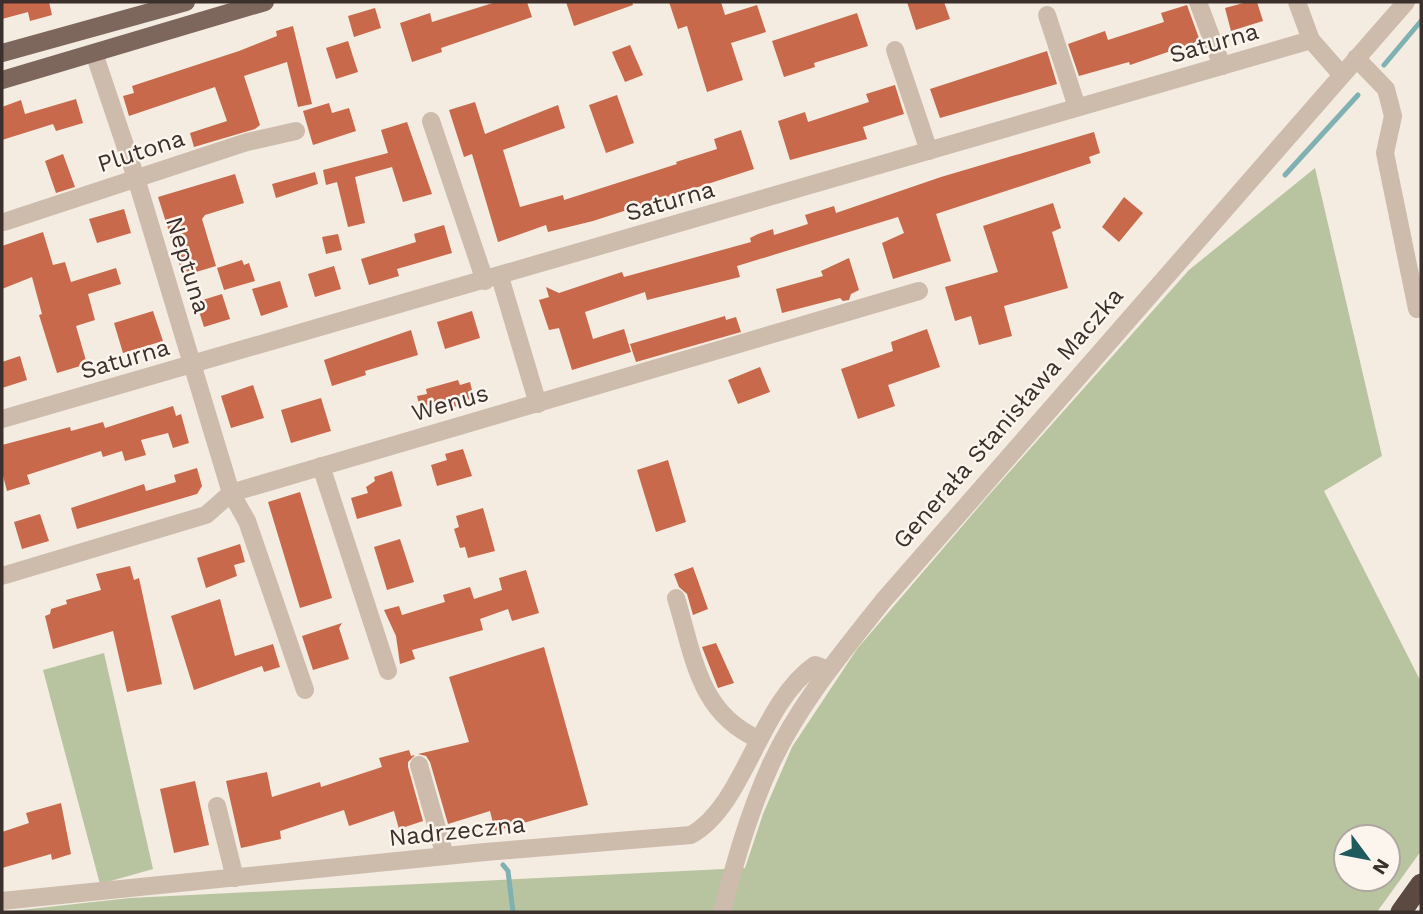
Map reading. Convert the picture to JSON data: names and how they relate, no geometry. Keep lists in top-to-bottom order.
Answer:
{
  "streets": {
    "street": [
      "Saturna",
      "Plutona",
      "Neptuna",
      "Wenus",
      "Generała Stanisława Maczka",
      "Nadrzeczna"
    ]
  },
  "crossings": [
    ["Saturna", "Neptuna"],
    ["Plutona", "Neptuna"],
    ["Neptuna", "Wenus"],
    ["Generała Stanisława Maczka", "Nadrzeczna"]
  ],
  "north": "bottom right"
}
